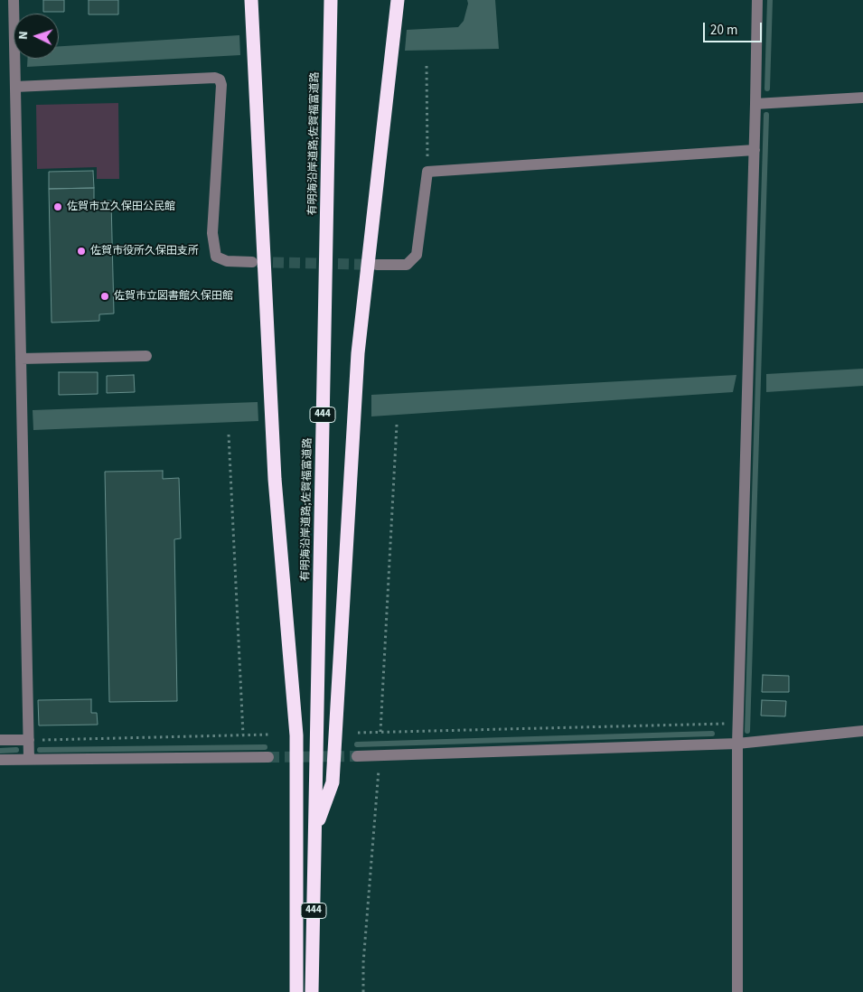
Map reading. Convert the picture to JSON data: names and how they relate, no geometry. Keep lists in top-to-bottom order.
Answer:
{
  "streets": {
    "highway": ["有明海沿岸道路;佐賀福富道路", "444"]
  },
  "places": ["佐賀市立久保田公民館", "佐賀市役所久保田支所", "佐賀市立図書館久保田館"],
  "scale_bar": "20 m",
  "north": "left"
}
